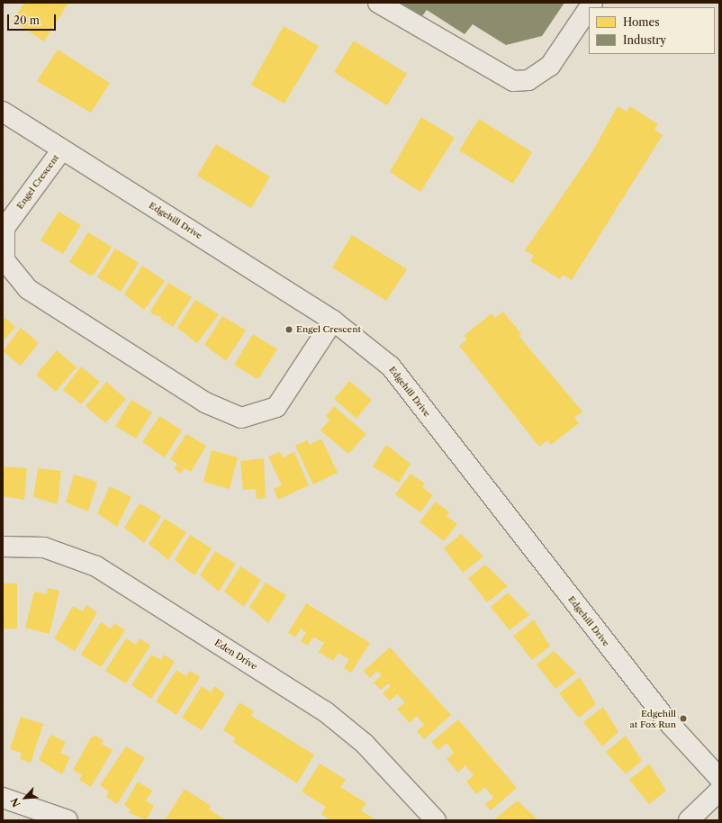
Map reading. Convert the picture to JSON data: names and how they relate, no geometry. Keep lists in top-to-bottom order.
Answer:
{
  "streets": {
    "street": ["Engel Crescent", "Edgehill Drive", "Eden Drive"]
  },
  "crossings": [
    ["Engel Crescent", "Edgehill Drive"]
  ],
  "places": ["Engel Crescent", "Edgehill at Fox Run"],
  "legend": ["Homes", "Industry"],
  "scale_bar": "20 m",
  "north": "bottom left"
}
